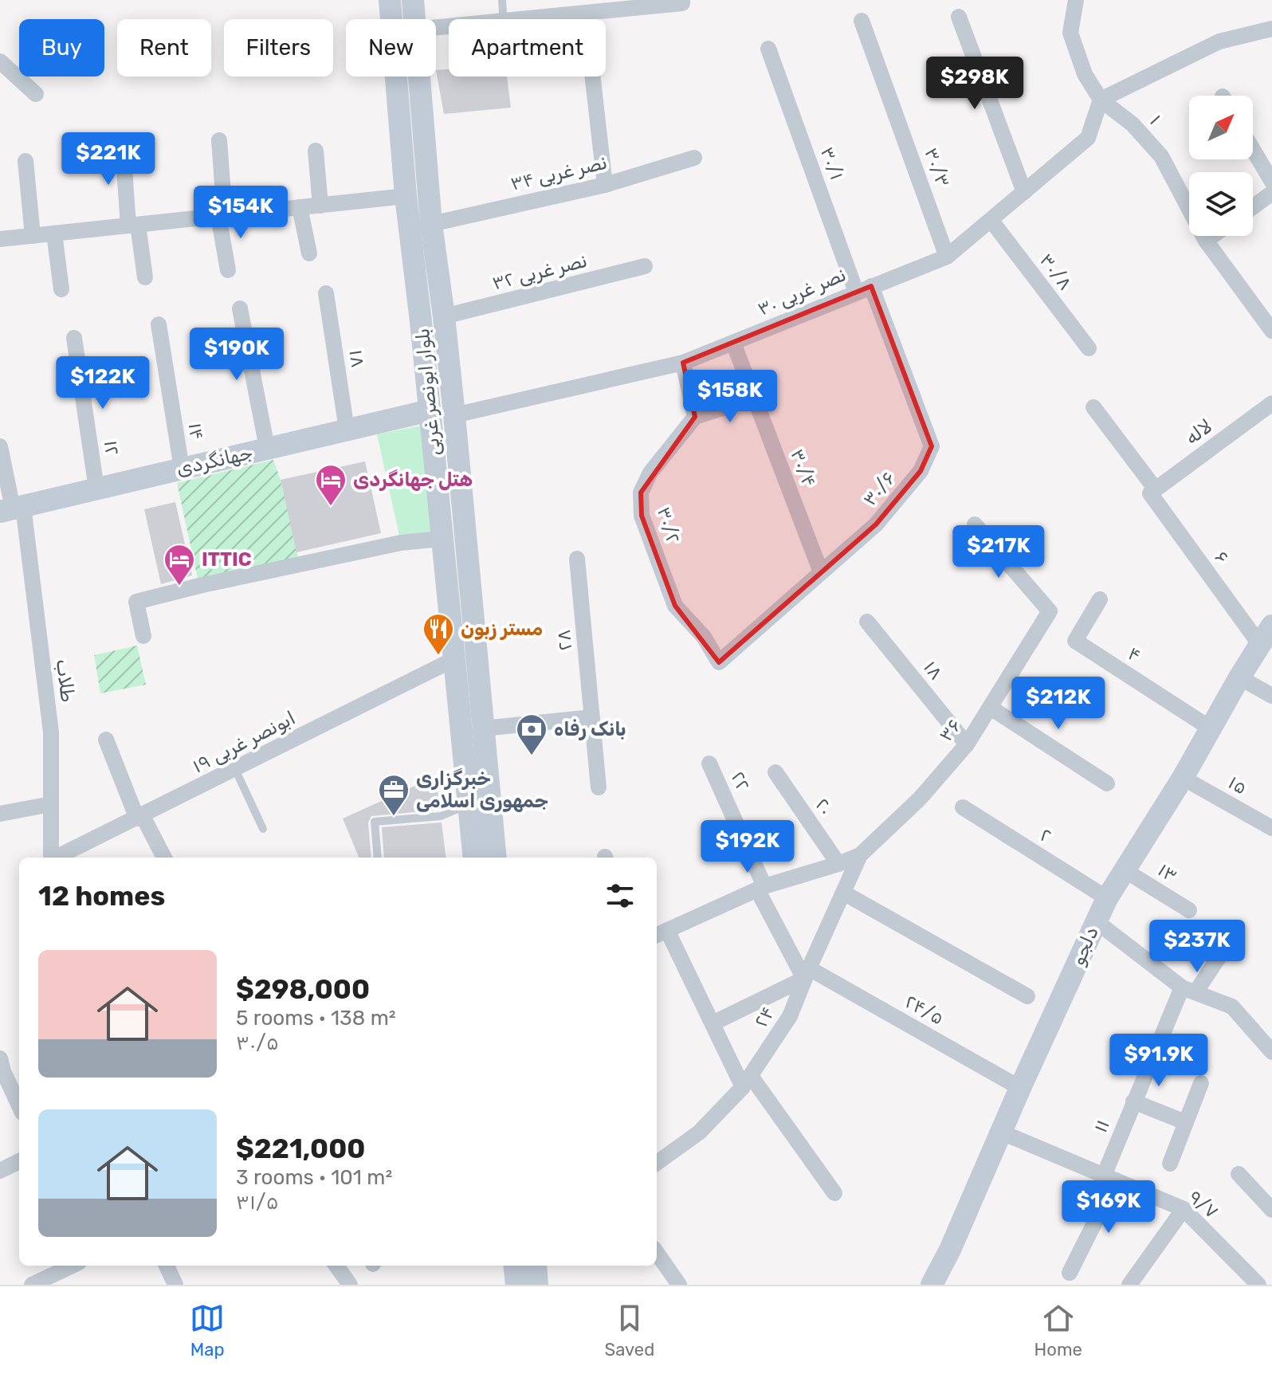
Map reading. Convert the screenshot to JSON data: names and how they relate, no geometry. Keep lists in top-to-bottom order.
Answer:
{
  "streets": {
    "main road": ["بلوار ابونصر غربی", "جهانگردی", "دلجو"],
    "street": [
      "۱",
      "۳۰/۱",
      "۳۰/۳",
      "نصر غربی ۳۴",
      "نصر غربی ۳۲",
      "۳۰/۸",
      "نصر غربی ۳۰",
      "۱۸",
      "۱۴",
      "لاله",
      "۱۲",
      "۳۰/۴",
      "۳۰/۶",
      "۳۰/۲",
      "۶",
      "۲۸",
      "۴",
      "طلاب",
      "۳۶",
      "ابونصر غربی ۱۹",
      "۲۲",
      "۱۵",
      "۲۰",
      "۲",
      "۱۳",
      "۲۴/۵",
      "۲۴",
      "۱۱",
      "۹/۷"
    ]
  },
  "crossings": [
    ["۱", "نصر غربی ۳۰"],
    ["۳۰/۱", "نصر غربی ۳۰"],
    ["۳۰/۱", "۳۰/۶"],
    ["۳۰/۳", "نصر غربی ۳۰"],
    ["نصر غربی ۳۴", "بلوار ابونصر غربی"],
    ["نصر غربی ۳۲", "بلوار ابونصر غربی"],
    ["۳۰/۸", "نصر غربی ۳۰"],
    ["نصر غربی ۳۰", "بلوار ابونصر غربی"],
    ["نصر غربی ۳۰", "۳۰/۴"],
    ["نصر غربی ۳۰", "۳۰/۶"],
    ["۱۸", "جهانگردی"],
    ["۱۸", "۳۶"],
    ["بلوار ابونصر غربی", "جهانگردی"],
    ["بلوار ابونصر غربی", "ابونصر غربی ۱۹"],
    ["۱۴", "جهانگردی"],
    ["لاله", "۶"],
    ["۱۲", "جهانگردی"],
    ["جهانگردی", "طلاب"],
    ["۳۰/۴", "۳۰/۶"],
    ["۳۰/۶", "۳۰/۲"],
    ["۶", "دلجو"],
    ["۴", "دلجو"],
    ["۳۶", "۲۴"],
    ["۲۲", "۲۴/۵"],
    ["۲۲", "۲۴"],
    ["۱۵", "دلجو"],
    ["۲", "دلجو"],
    ["۱۳", "دلجو"],
    ["دلجو", "۲۴/۵"],
    ["دلجو", "۹/۷"],
    ["۲۴/۵", "۲۴"],
    ["۱۱", "۹/۷"]
  ],
  "places": {
    "hotel": ["هتل جهانگردی", "ITTIC"],
    "restaurant": ["مستر زبون"],
    "bank": ["بانک رفاه"],
    "office": ["خبرگزاری جمهوری اسلامی"]
  },
  "north": "top right",
  "page": {
    "chip": [
      "Buy",
      "Rent",
      "Filters",
      "New",
      "Apartment"
    ],
    "price": [
      "$298K",
      "$221K",
      "$154K",
      "$190K",
      "$122K",
      "$158K",
      "$217K",
      "$212K",
      "$192K",
      "$237K",
      "$91.9K",
      "$169K"
    ],
    "heading": "12 homes",
    "list": [
      {
        "name": "$298,000",
        "note": "5 rooms · 138 m² · ۳۰/۵"
      },
      {
        "name": "$221,000",
        "note": "3 rooms · 101 m² · ۳۱/۵"
      }
    ],
    "tabs": ["Map", "Saved", "Home"]
  }
}
